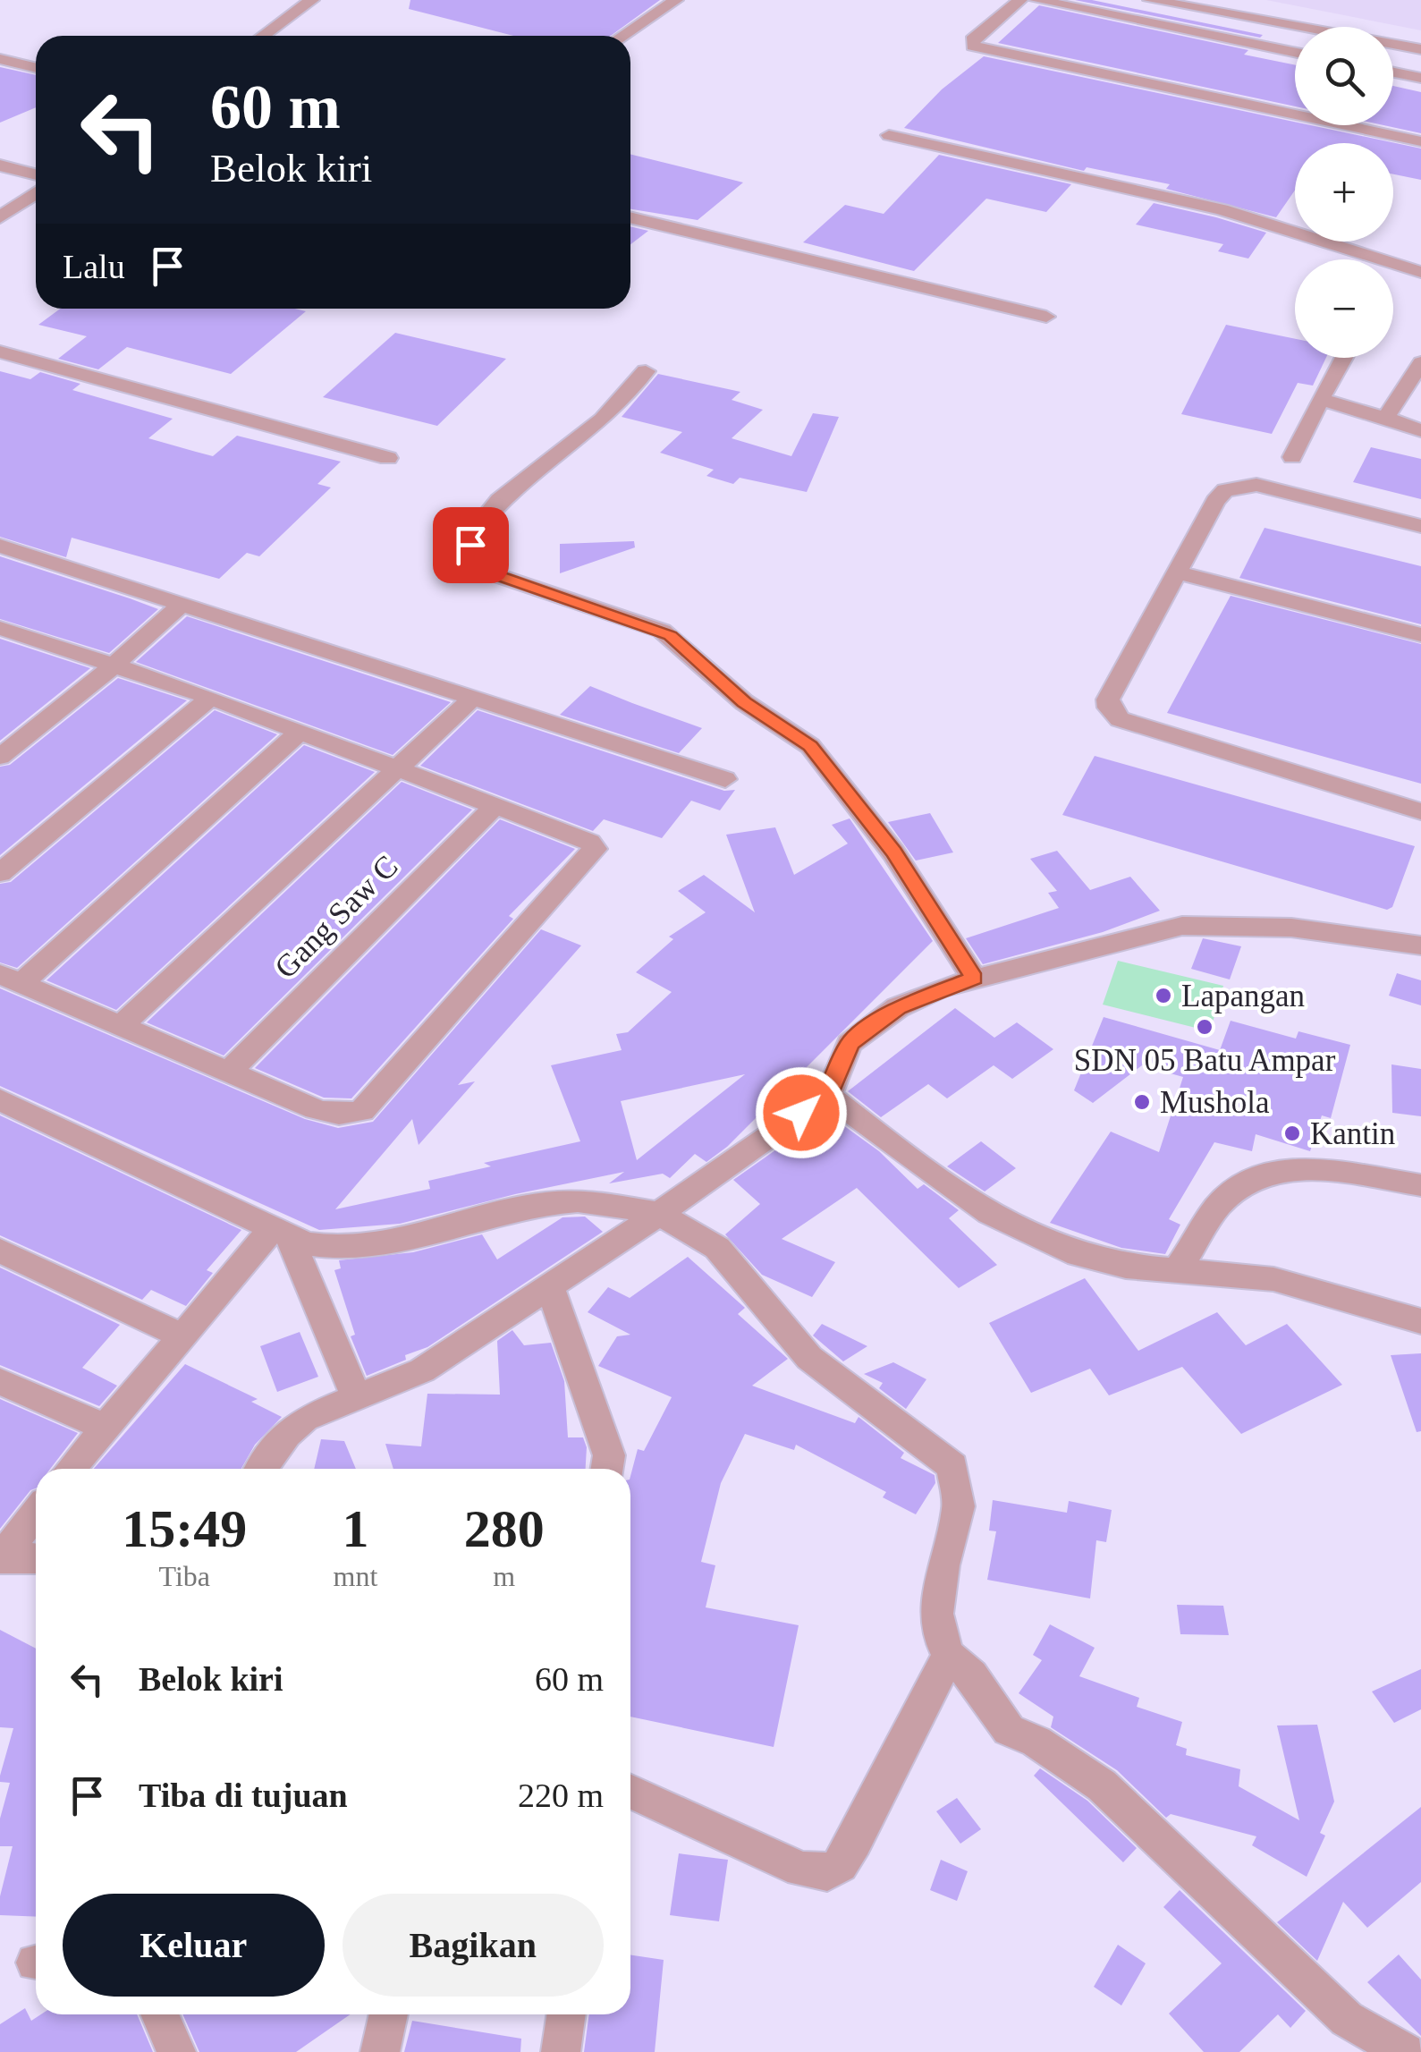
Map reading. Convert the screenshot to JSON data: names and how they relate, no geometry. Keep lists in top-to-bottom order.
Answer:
{
  "streets": {
    "street": ["Gang Saw C"]
  },
  "places": [
    "Lapangan",
    "SDN 05 Batu Ampar",
    "Mushola",
    "Kantin"
  ],
  "page": {
    "map_buttons": ["+", "−"],
    "turn": ["60 m", "Belok kiri"],
    "then": "Lalu",
    "eta": [
      "15:49",
      "Tiba",
      "1",
      "mnt",
      "280",
      "m"
    ],
    "list": [
      {
        "name": "Belok kiri",
        "value": "60 m"
      },
      {
        "name": "Tiba di tujuan",
        "value": "220 m"
      }
    ],
    "buttons": ["Keluar", "Bagikan"]
  }
}
